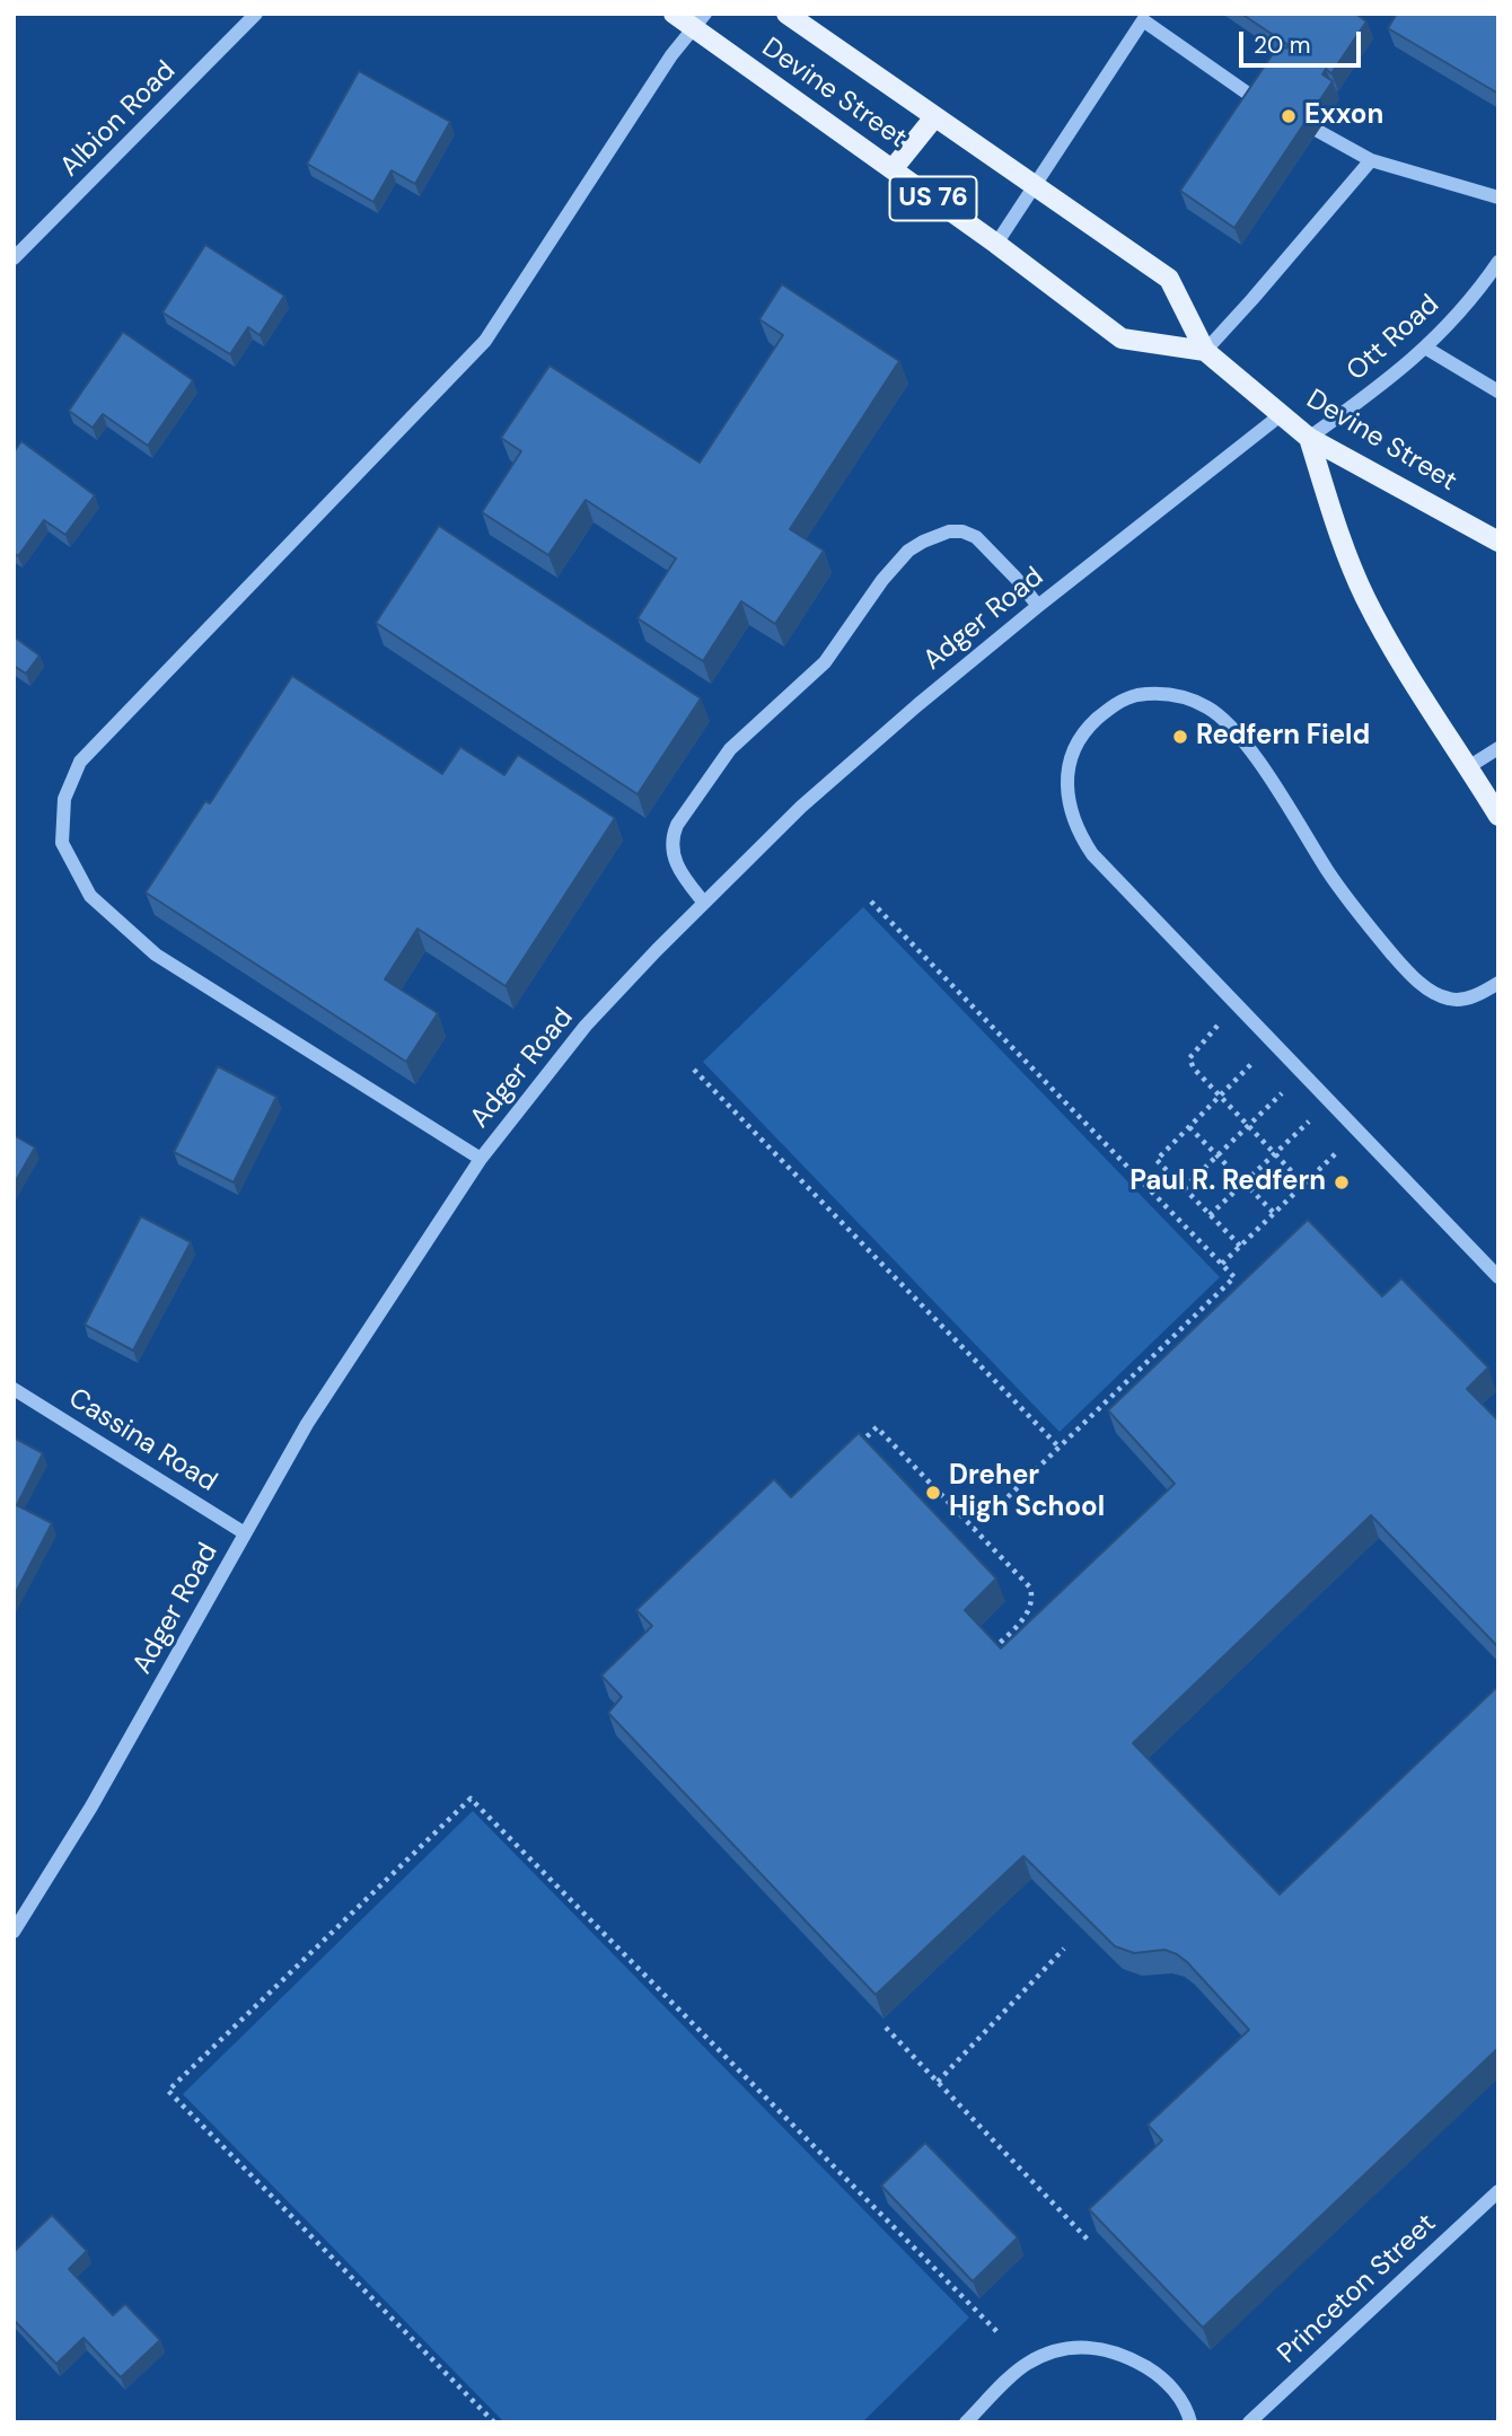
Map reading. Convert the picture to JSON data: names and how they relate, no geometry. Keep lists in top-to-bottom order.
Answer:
{
  "streets": {
    "main road": ["Devine Street", "US 76"],
    "street": [
      "Albion Road",
      "Ott Road",
      "Adger Road",
      "Cassina Road",
      "Princeton Street"
    ]
  },
  "crossings": [
    ["Devine Street", "Ott Road"],
    ["Devine Street", "Adger Road"],
    ["Adger Road", "Cassina Road"]
  ],
  "places": [
    "Exxon",
    "Redfern Field",
    "Paul R. Redfern",
    "Dreher High School"
  ],
  "scale_bar": "20 m"
}
